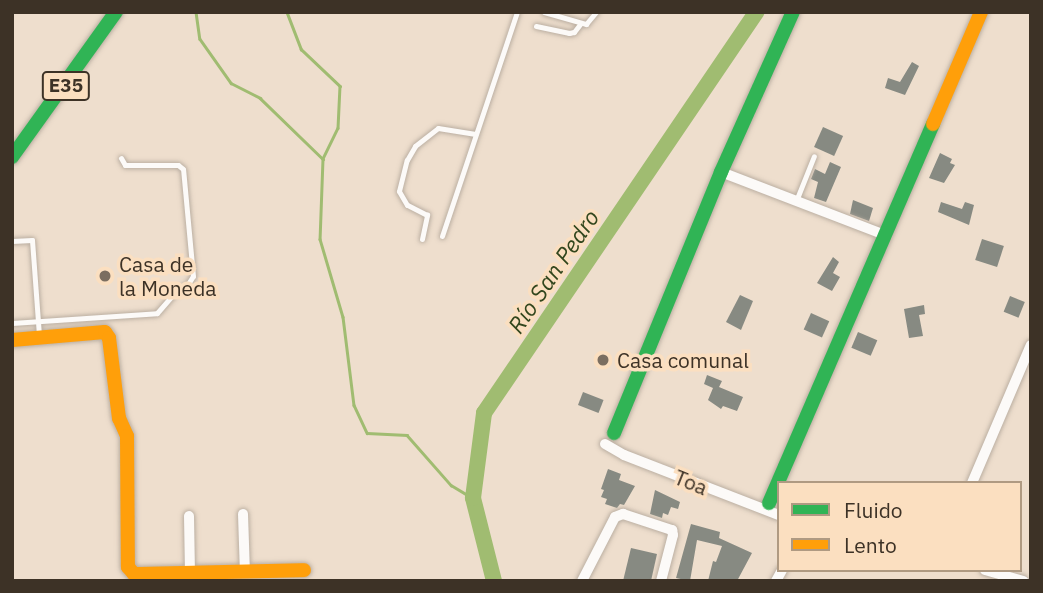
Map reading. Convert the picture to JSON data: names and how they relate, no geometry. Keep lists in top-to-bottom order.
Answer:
{
  "streets": {
    "main road": ["E35"],
    "street": ["Toa"]
  },
  "water": ["Río San Pedro"],
  "places": ["Casa de la Moneda", "Casa comunal"],
  "legend": ["Fluido", "Lento"]
}
